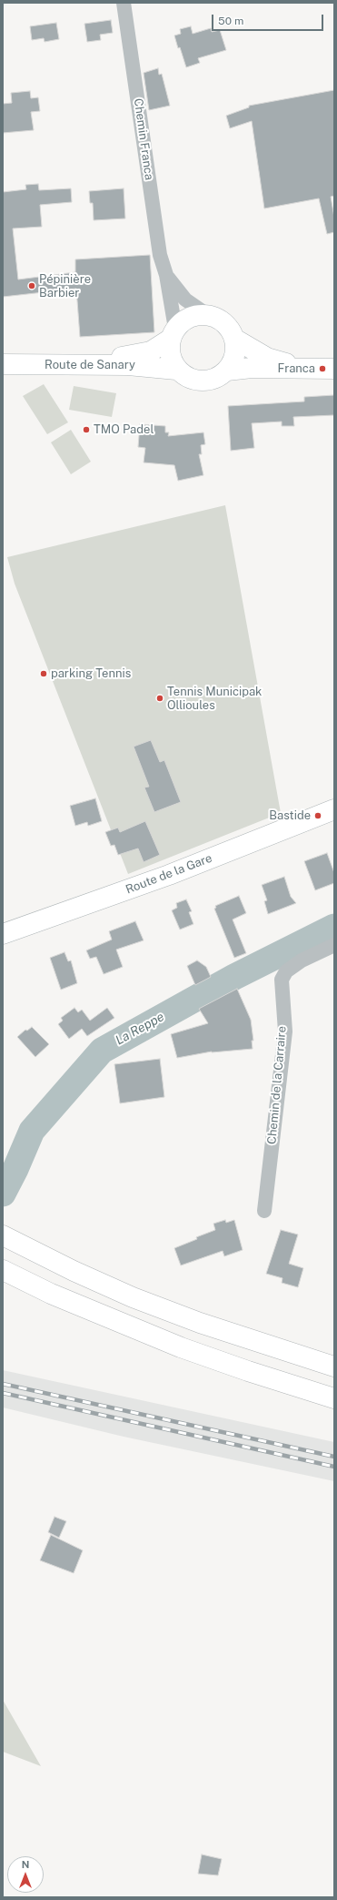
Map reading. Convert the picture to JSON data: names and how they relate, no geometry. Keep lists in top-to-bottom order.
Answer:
{
  "streets": {
    "main road": ["Route de Sanary", "Route de la Gare"],
    "street": ["Chemin Franca", "Chemin de la Carraire"]
  },
  "crossings": [
    ["Chemin Franca", "Route de Sanary"]
  ],
  "water": ["La Reppe"],
  "places": [
    "Pépinière Barbier",
    "Franca",
    "TMO Padel",
    "parking Tennis",
    "Tennis Municipak Ollioules",
    "Bastide"
  ],
  "scale_bar": "50 m",
  "north": "top"
}
